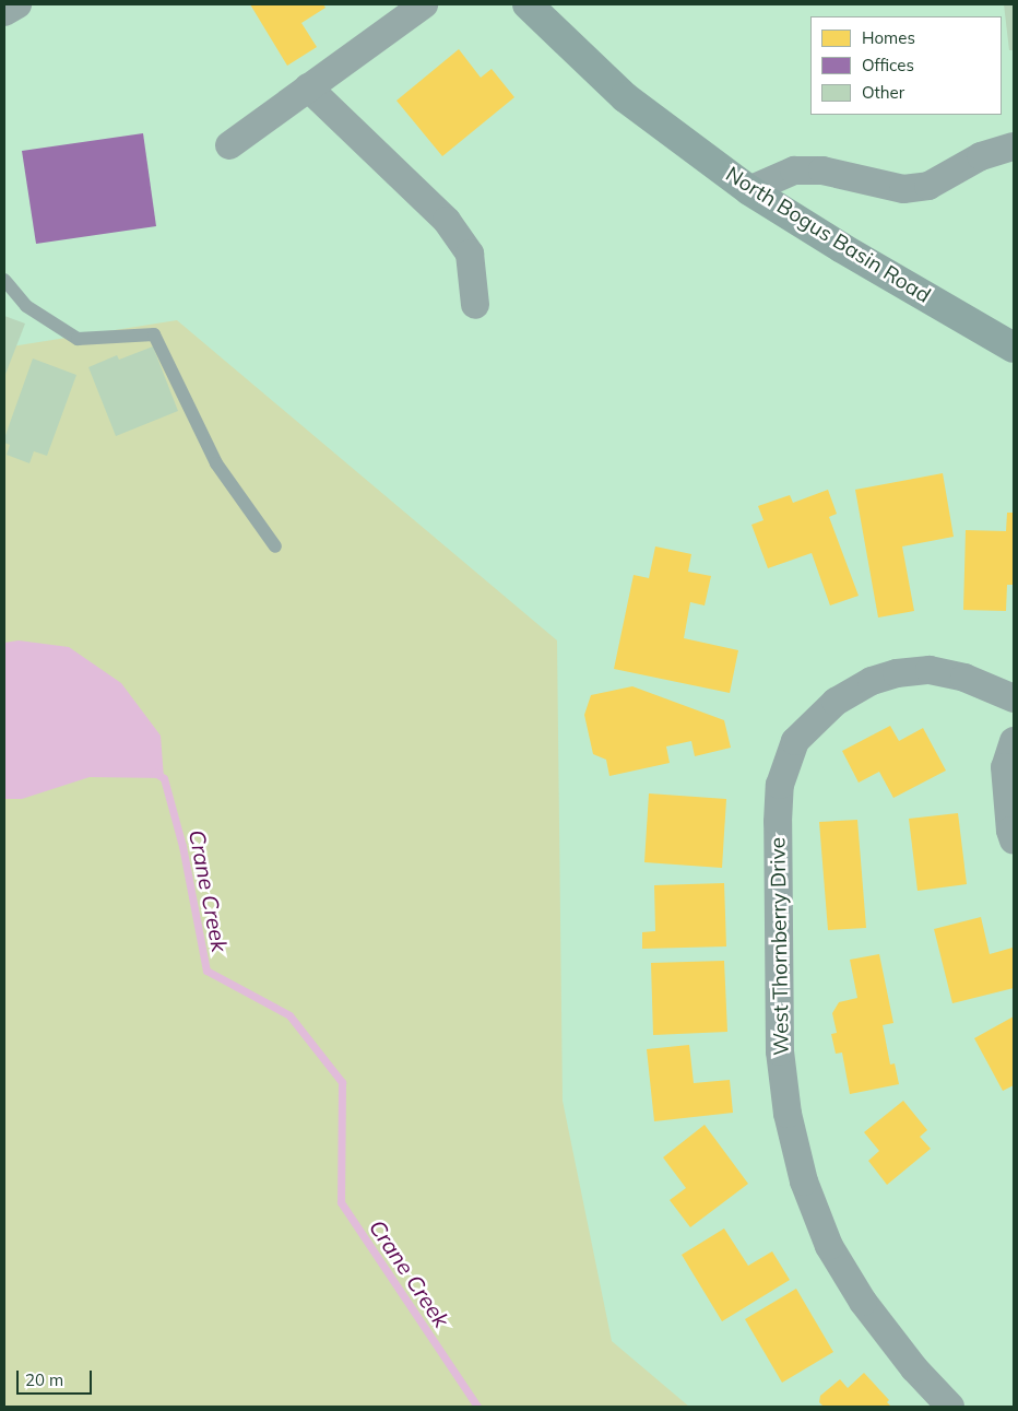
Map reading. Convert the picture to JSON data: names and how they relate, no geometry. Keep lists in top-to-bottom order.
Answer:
{
  "streets": {
    "street": ["North Bogus Basin Road", "West Thornberry Drive"]
  },
  "water": ["Crane Creek"],
  "legend": ["Homes", "Offices", "Other"],
  "scale_bar": "20 m"
}
